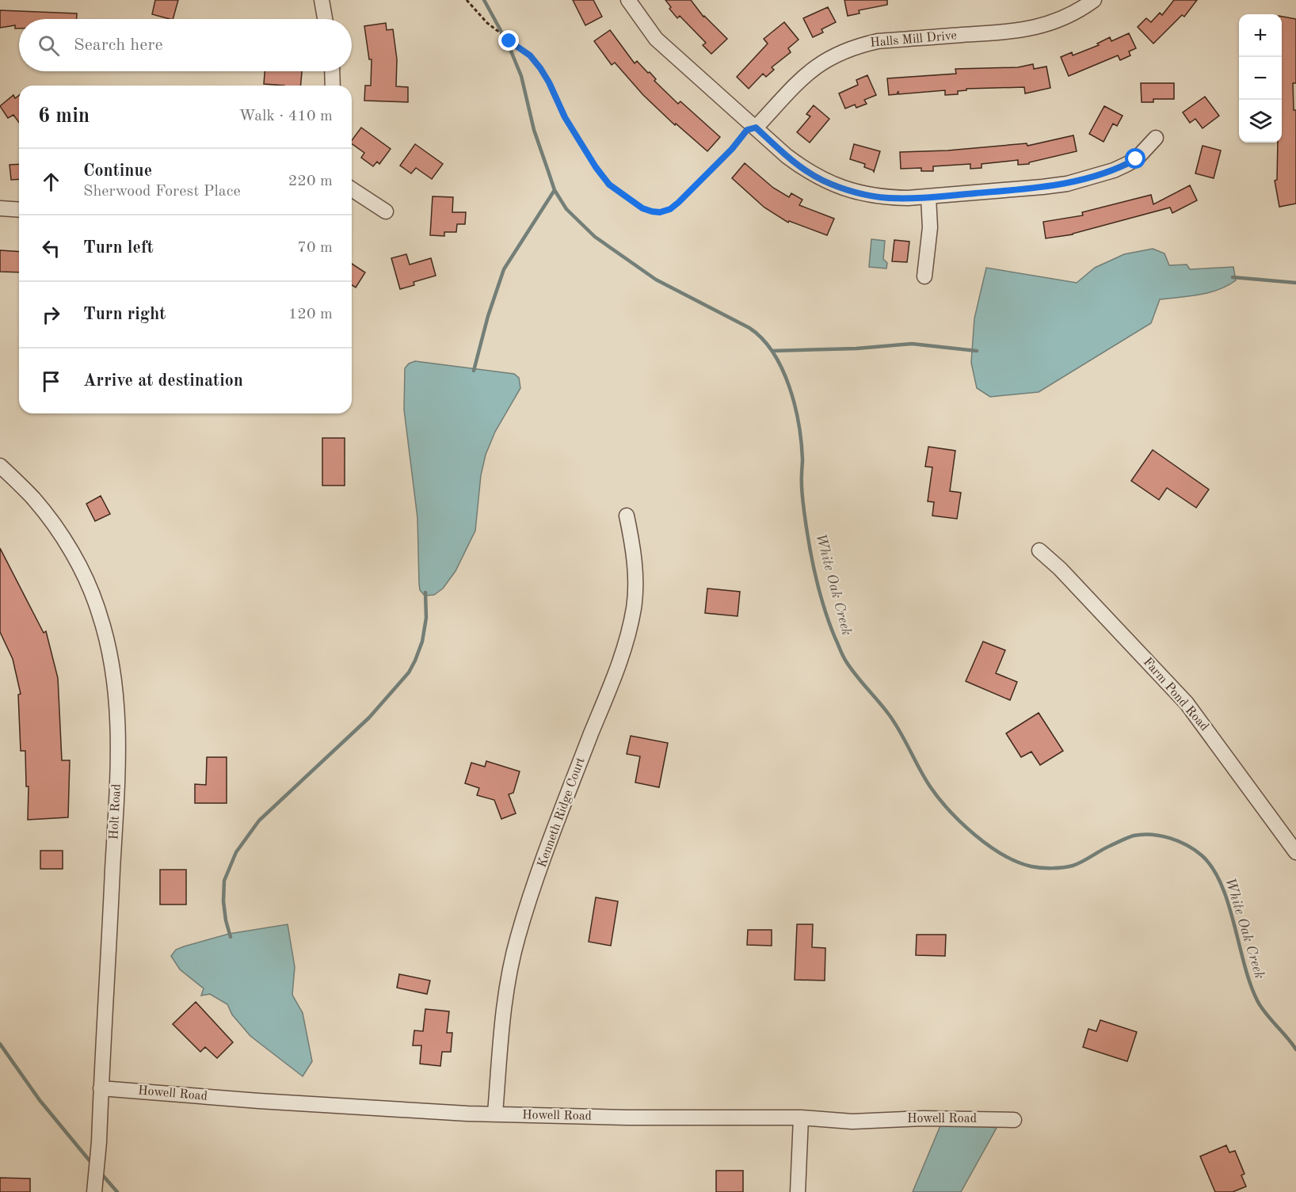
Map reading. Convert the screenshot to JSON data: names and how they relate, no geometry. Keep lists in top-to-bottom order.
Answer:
{
  "streets": {
    "street": [
      "Halls Mill Drive",
      "Farm Pond Road",
      "Holt Road",
      "Kenneth Ridge Court",
      "Howell Road"
    ]
  },
  "crossings": [
    ["Holt Road", "Howell Road"],
    ["Kenneth Ridge Court", "Howell Road"]
  ],
  "water": ["White Oak Creek"],
  "page": {
    "map_buttons": ["+", "−"],
    "search": "Search here",
    "heading": ["6 min", "Walk · 410 m"],
    "list": [
      ["Continue", "Sherwood Forest Place", "220 m"],
      ["Turn left", "70 m"],
      ["Turn right", "120 m"],
      "Arrive at destination"
    ]
  }
}
